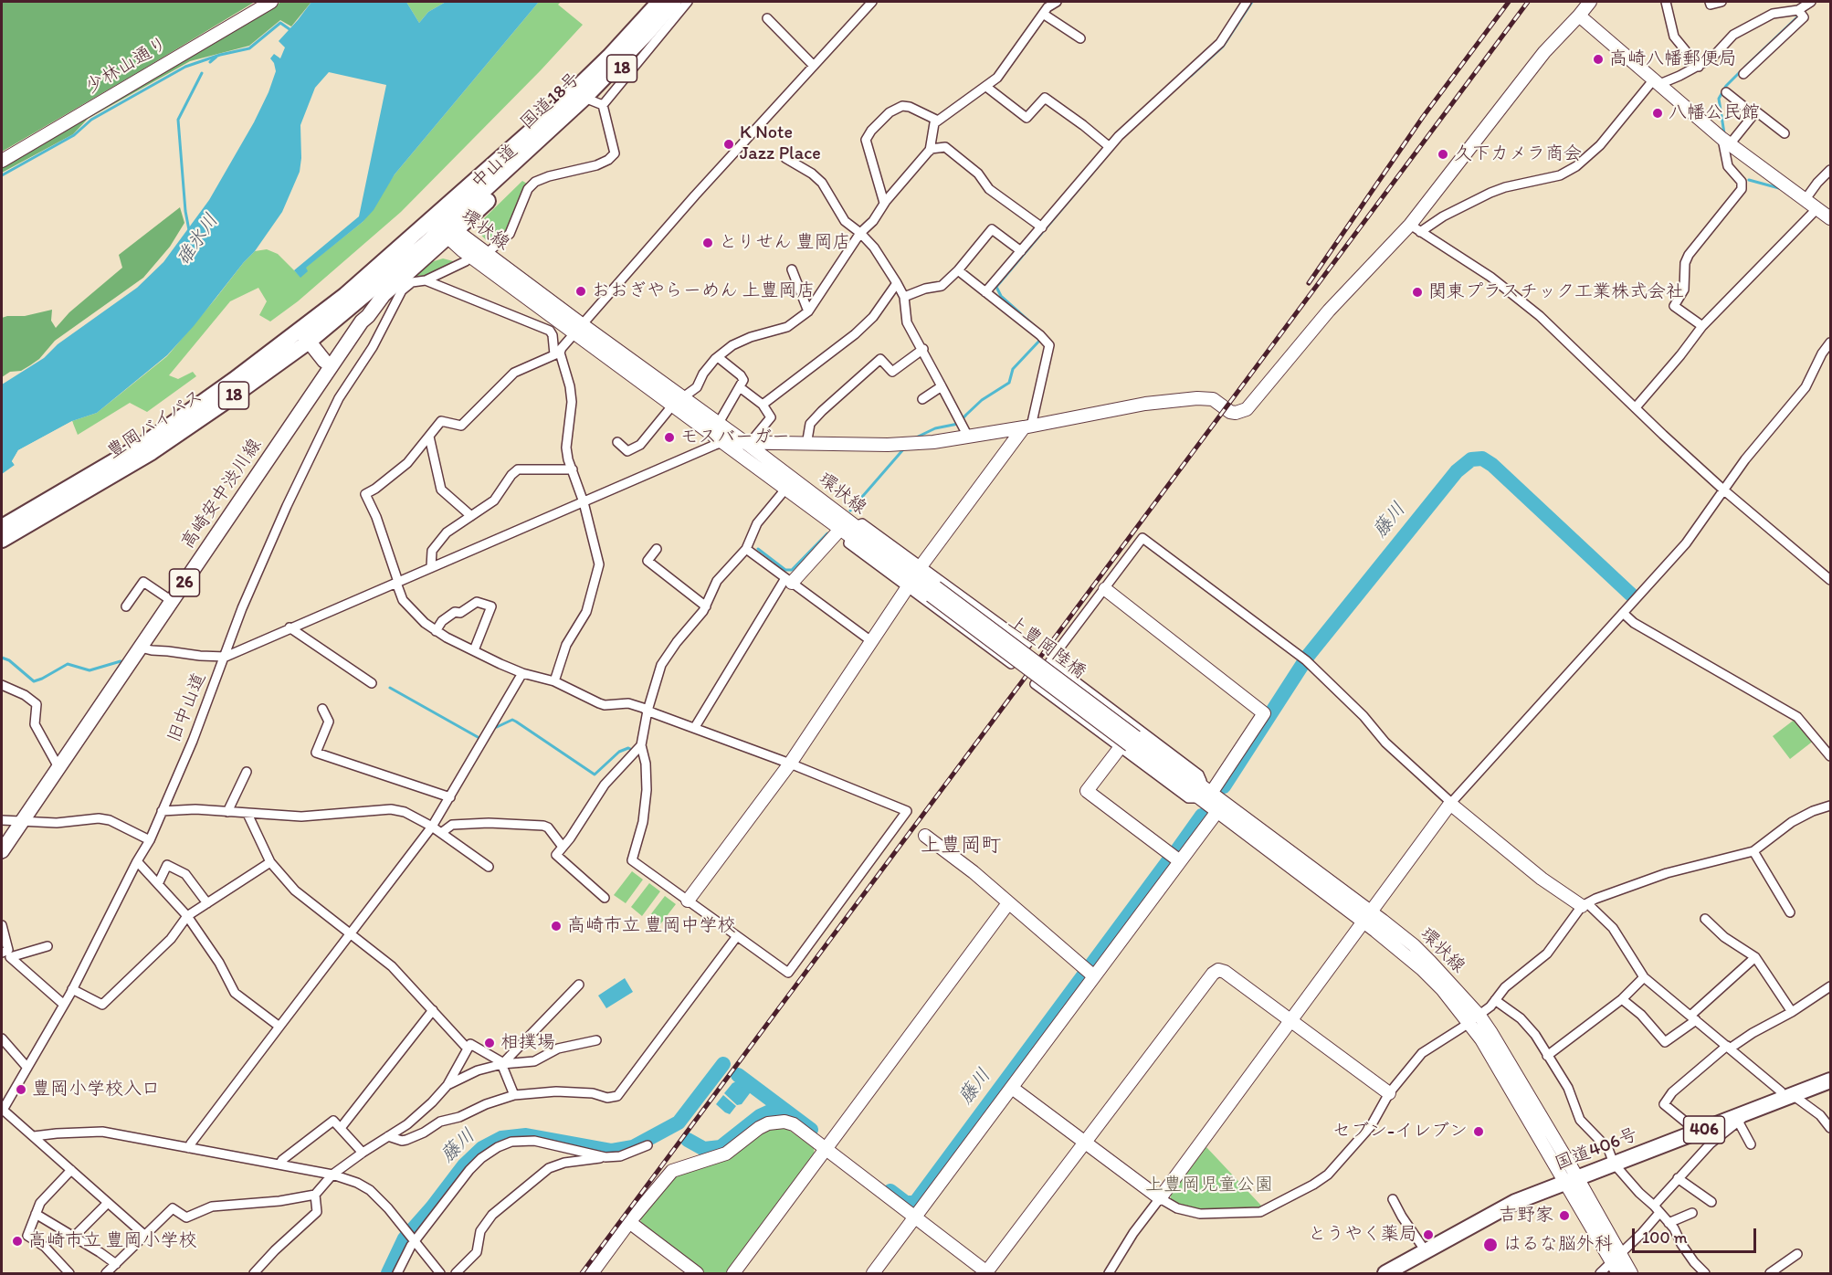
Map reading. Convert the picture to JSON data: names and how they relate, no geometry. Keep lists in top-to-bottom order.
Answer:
{
  "streets": {
    "highway": [
      "18",
      "国道18号",
      "中山道",
      "豊岡バイパス",
      "406",
      "国道406号"
    ],
    "main road": ["高崎安中渋川線", "26"],
    "street": [
      "少林山通り",
      "環状線",
      "上豊岡陸橋",
      "旧中山道"
    ]
  },
  "crossings": [
    ["国道18号", "中山道"],
    ["国道18号", "環状線"],
    ["国道18号", "豊岡バイパス"],
    ["国道18号", "高崎安中渋川線"],
    ["中山道", "環状線"],
    ["中山道", "豊岡バイパス"],
    ["中山道", "高崎安中渋川線"],
    ["環状線", "豊岡バイパス"],
    ["環状線", "高崎安中渋川線"],
    ["環状線", "上豊岡陸橋"],
    ["環状線", "旧中山道"],
    ["環状線", "国道406号"],
    ["豊岡バイパス", "高崎安中渋川線"]
  ],
  "districts": ["上豊岡町"],
  "water": ["碓氷川", "藤川"],
  "parks": ["上豊岡児童公園"],
  "places": [
    "高崎八幡郵便局",
    "八幡公民館",
    "K Note Jazz Place",
    "久下カメラ商会",
    "とりせん 豊岡店",
    "おおぎやらーめん 上豊岡店",
    "関東プラスチック工業株式会社",
    "モスバーガー",
    "高崎市立 豊岡中学校",
    "相撲場",
    "豊岡小学校入口",
    "セブン-イレブン",
    "吉野家",
    "とうやく薬局",
    "高崎市立 豊岡小学校",
    "はるな脳外科"
  ],
  "scale_bar": "100 m"
}
